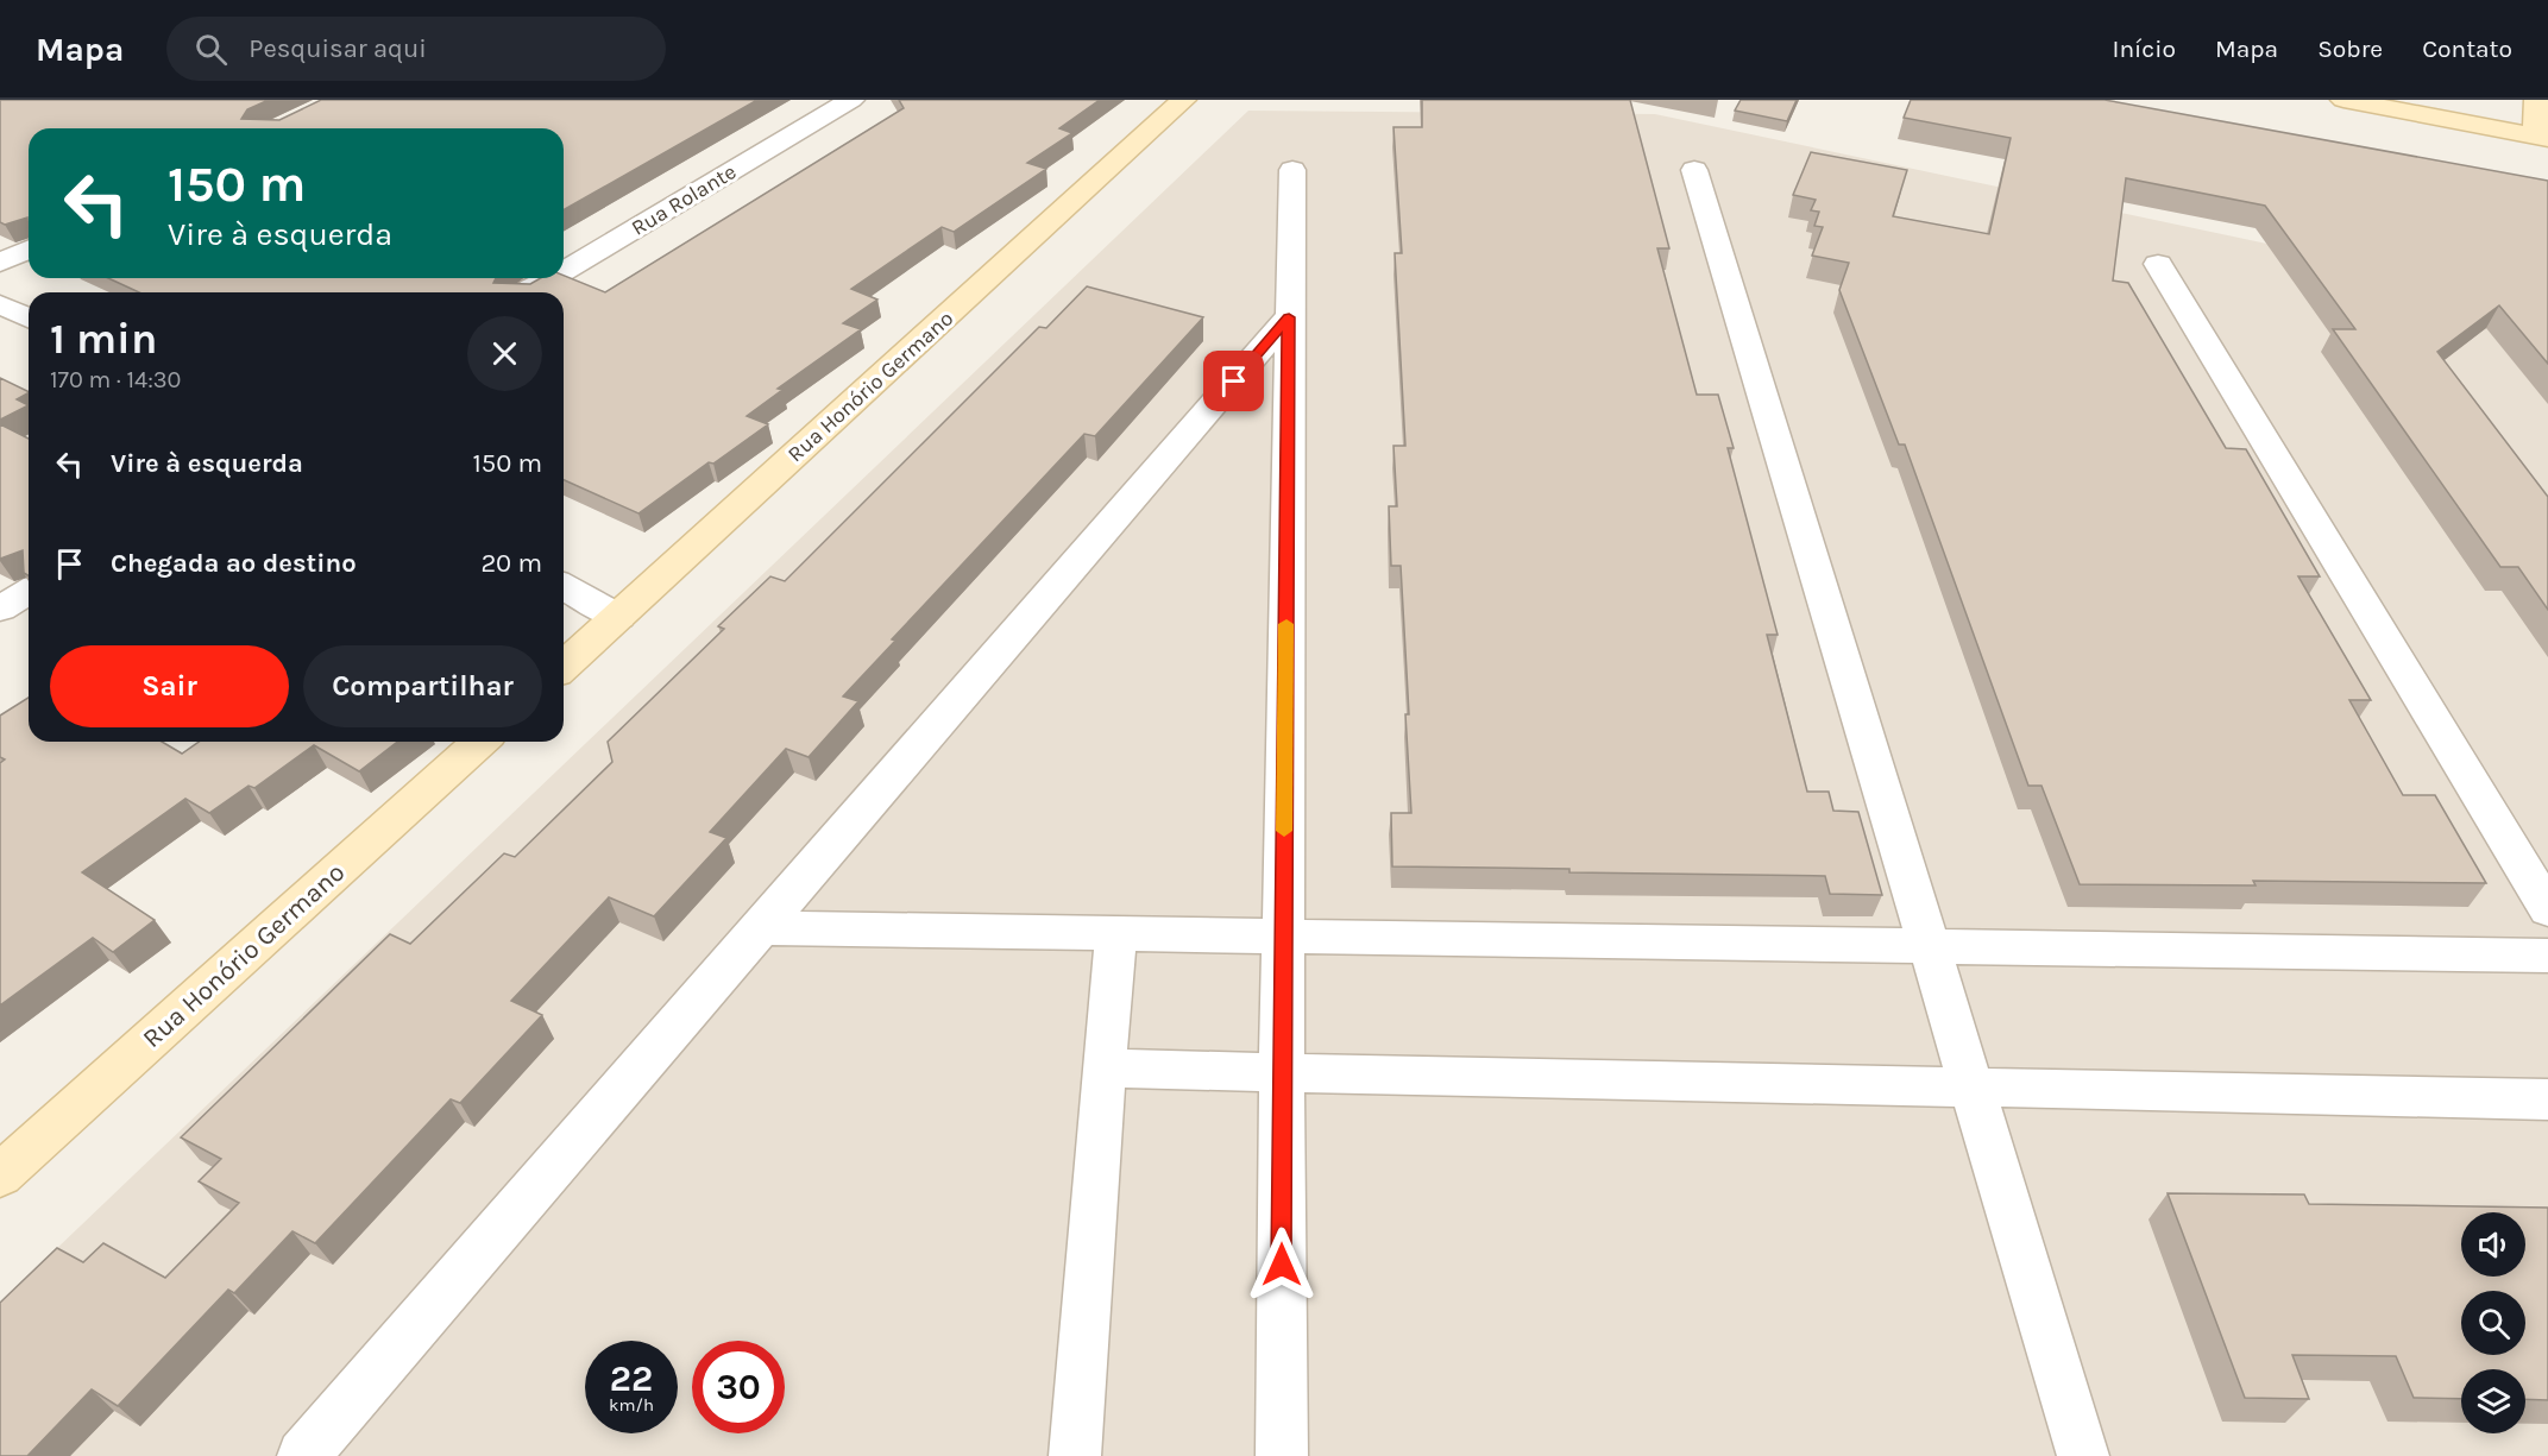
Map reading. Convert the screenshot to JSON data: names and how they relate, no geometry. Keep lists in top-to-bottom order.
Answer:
{
  "streets": {
    "street": ["Rua Rolante", "Rua Honório Germano"]
  },
  "page": {
    "header": "Mapa",
    "search": "Pesquisar aqui",
    "nav": [
      "Início",
      "Mapa",
      "Sobre",
      "Contato"
    ],
    "turn": ["150 m", "Vire à esquerda"],
    "heading": ["1 min", "170 m · 14:30"],
    "list": [
      {
        "name": "Vire à esquerda",
        "value": "150 m"
      },
      {
        "name": "Chegada ao destino",
        "value": "20 m"
      }
    ],
    "buttons": ["Sair", "Compartilhar"],
    "speed": "22 km/h",
    "limit": "30"
  }
}
